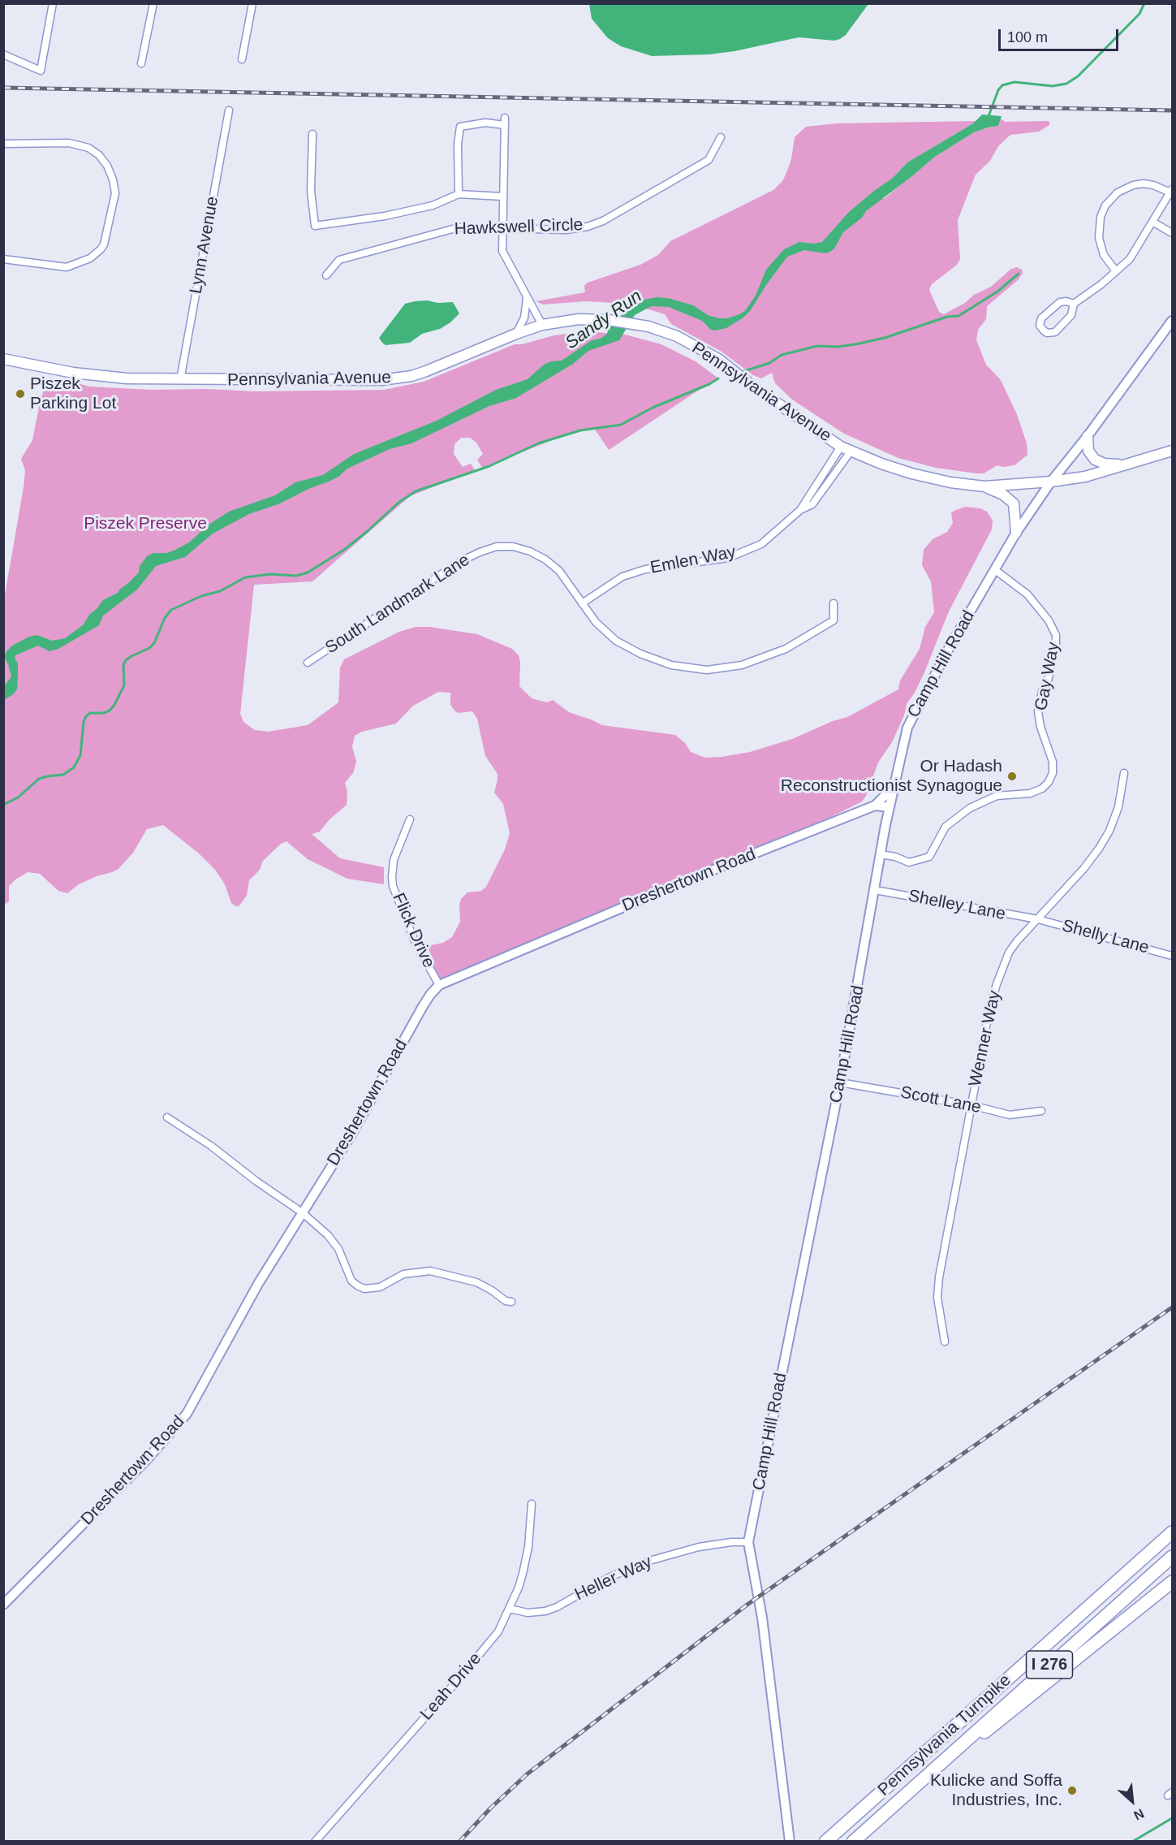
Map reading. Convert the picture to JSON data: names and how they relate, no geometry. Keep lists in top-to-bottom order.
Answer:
{
  "streets": {
    "highway": ["I 276", "Pennsylvania Turnpike"],
    "main road": ["Pennsylvania Avenue"],
    "street": [
      "Hawkswell Circle",
      "Lynn Avenue",
      "Emlen Way",
      "South Landmark Lane",
      "Camp Hill Road",
      "Gay Way",
      "Dreshertown Road",
      "Shelley Lane",
      "Flick Drive",
      "Shelly Lane",
      "Wenner Way",
      "Scott Lane",
      "Heller Way",
      "Leah Drive"
    ]
  },
  "crossings": [
    ["Lynn Avenue", "Pennsylvania Avenue"],
    ["Pennsylvania Avenue", "Emlen Way"],
    ["Pennsylvania Avenue", "Camp Hill Road"],
    ["Emlen Way", "South Landmark Lane"],
    ["Camp Hill Road", "Gay Way"],
    ["Camp Hill Road", "Dreshertown Road"],
    ["Camp Hill Road", "Shelley Lane"],
    ["Camp Hill Road", "Scott Lane"],
    ["Camp Hill Road", "Heller Way"],
    ["Dreshertown Road", "Flick Drive"],
    ["Shelley Lane", "Shelly Lane"],
    ["Shelley Lane", "Wenner Way"],
    ["Shelly Lane", "Wenner Way"],
    ["Wenner Way", "Scott Lane"],
    ["Heller Way", "Leah Drive"]
  ],
  "water": ["Sandy Run"],
  "parks": ["Piszek Preserve"],
  "places": ["Piszek Parking Lot", "Or Hadash Reconstructionist Synagogue", "Kulicke and Soffa Industries, Inc."],
  "scale_bar": "100 m",
  "north": "bottom right"
}
